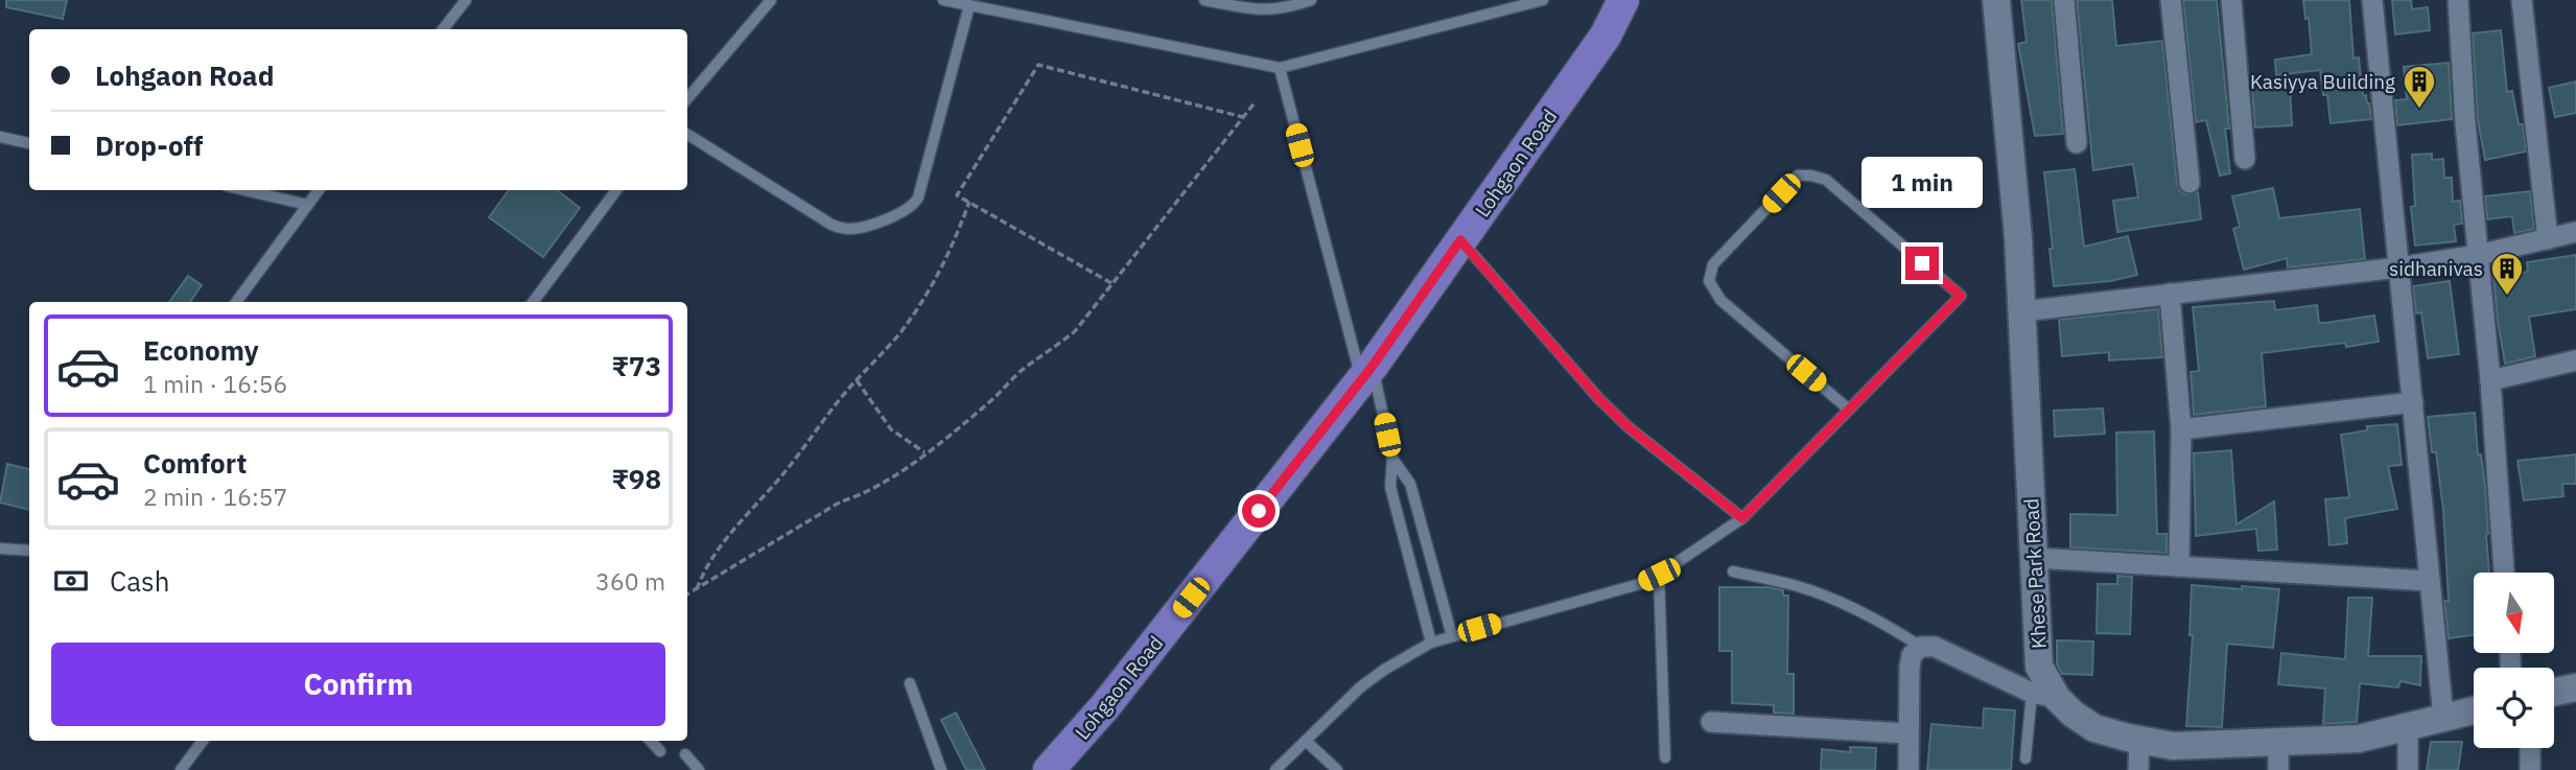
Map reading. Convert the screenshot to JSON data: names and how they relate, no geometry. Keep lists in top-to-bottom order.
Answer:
{
  "streets": {
    "main road": ["Lohgaon Road"],
    "street": ["Khese Park Road"]
  },
  "places": {
    "building": ["Kasiyya Building", "sidhanivas"]
  },
  "north": "bottom",
  "page": {
    "banner": ["Lohgaon Road", "Drop-off"],
    "bubble": "1 min",
    "list": [
      {
        "name": "Economy",
        "note": "1 min · 16:56",
        "value": "₹73"
      },
      {
        "name": "Comfort",
        "note": "2 min · 16:57",
        "value": "₹98"
      }
    ],
    "pay": ["Cash", "360 m"],
    "buttons": "Confirm"
  }
}
